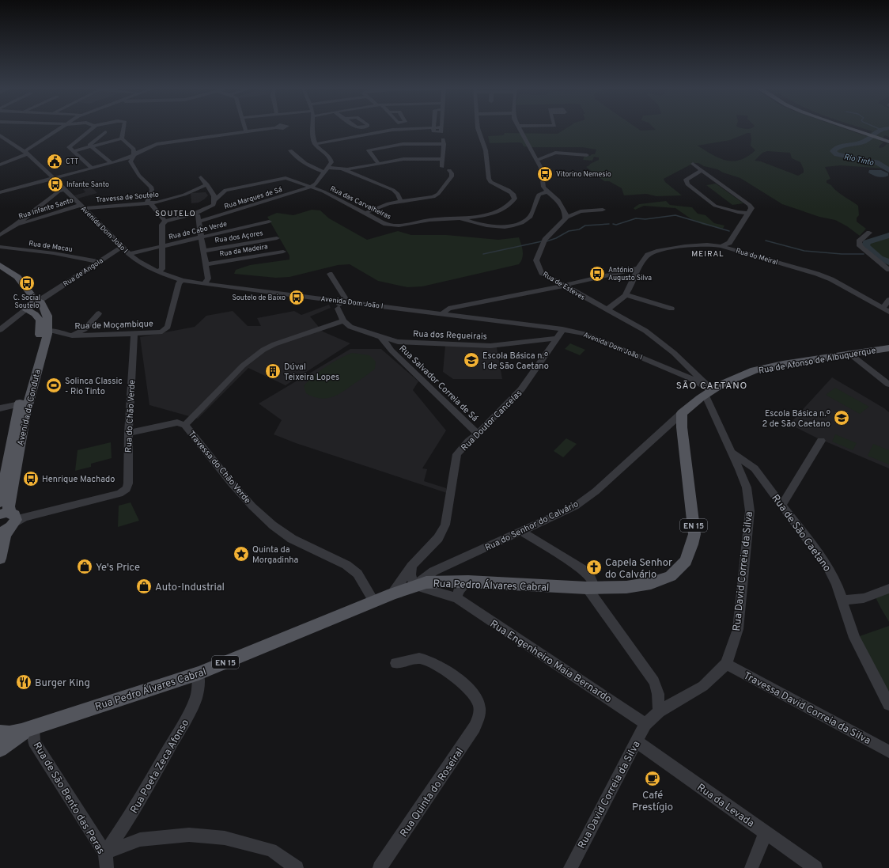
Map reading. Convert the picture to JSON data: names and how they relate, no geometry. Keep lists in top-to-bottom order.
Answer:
{
  "streets": {
    "main road": [
      "Rua de Afonso de Albuquerque",
      "Avenida da Conduta",
      "EN 15",
      "Rua Pedro Álvares Cabral"
    ],
    "street": [
      "Travessa de Soutelo",
      "Rua Marques de Sá",
      "Rua das Carvalheiras",
      "Rua Infante Santo",
      "Avenida Dom João I",
      "Rua de Cabo Verde",
      "Rua dos Açores",
      "Rua de Macau",
      "Rua da Madeira",
      "Rua do Meiral",
      "Rua de Angola",
      "Rua de Esteves",
      "Rua de Moçambique",
      "Rua dos Regueirais",
      "Rua Salvador Correia de Sá",
      "Rua do Chão Verde",
      "Rua Doutor Cancelas",
      "Travessa do Chão Verde",
      "Rua do Senhor do Calvário",
      "Rua de São Caetano",
      "Rua David Correia da Silva",
      "Rua Engenheiro Maia Bernardo",
      "Travessa David Correia da Silva",
      "Rua Poeta Zeca Afonso",
      "Rua Quinta do Roseiral",
      "Rua de São Bento das Peras",
      "Rua da Levada"
    ]
  },
  "crossings": [
    ["Travessa de Soutelo", "Rua Infante Santo"],
    ["Travessa de Soutelo", "Avenida Dom João I"],
    ["Rua Marques de Sá", "Rua das Carvalheiras"],
    ["Rua Infante Santo", "Avenida Dom João I"],
    ["Avenida Dom João I", "Rua de Cabo Verde"],
    ["Avenida Dom João I", "Rua de Angola"],
    ["Avenida Dom João I", "Rua de Esteves"],
    ["Avenida Dom João I", "Rua de Moçambique"],
    ["Avenida Dom João I", "Rua de Afonso de Albuquerque"],
    ["Avenida Dom João I", "Rua Doutor Cancelas"],
    ["Avenida Dom João I", "Rua David Correia da Silva"],
    ["Rua de Macau", "Rua de Angola"],
    ["Rua do Meiral", "Rua de Esteves"],
    ["Rua de Angola", "Avenida da Conduta"],
    ["Rua de Esteves", "Rua de Afonso de Albuquerque"],
    ["Rua de Esteves", "Rua David Correia da Silva"],
    ["Rua de Moçambique", "Avenida da Conduta"],
    ["Rua de Moçambique", "Rua do Chão Verde"],
    ["Rua dos Regueirais", "Rua Salvador Correia de Sá"],
    ["Rua dos Regueirais", "Rua Doutor Cancelas"],
    ["Rua de Afonso de Albuquerque", "Rua David Correia da Silva"],
    ["Rua Salvador Correia de Sá", "Rua Doutor Cancelas"],
    ["Avenida da Conduta", "Rua do Chão Verde"],
    ["Rua do Chão Verde", "Travessa do Chão Verde"],
    ["Rua Doutor Cancelas", "Rua Pedro Álvares Cabral"],
    ["Travessa do Chão Verde", "Rua Pedro Álvares Cabral"],
    ["Rua do Senhor do Calvário", "Rua Pedro Álvares Cabral"],
    ["Rua do Senhor do Calvário", "Rua Engenheiro Maia Bernardo"],
    ["Rua de São Caetano", "Rua David Correia da Silva"],
    ["Rua David Correia da Silva", "Rua Engenheiro Maia Bernardo"],
    ["Rua David Correia da Silva", "Travessa David Correia da Silva"],
    ["Rua David Correia da Silva", "Rua da Levada"],
    ["Rua Pedro Álvares Cabral", "Rua Engenheiro Maia Bernardo"],
    ["Rua Pedro Álvares Cabral", "Rua Poeta Zeca Afonso"],
    ["Rua Pedro Álvares Cabral", "Rua de São Bento das Peras"],
    ["Rua Poeta Zeca Afonso", "Rua de São Bento das Peras"]
  ],
  "districts": ["SOUTELO", "MEIRAL", "SÃO CAETANO"],
  "water": ["Rio Tinto"],
  "places": {
    "public building": ["CTT"],
    "bus stop": [
      "Vitorino Nemesio",
      "Infante Santo",
      "António Augusto Silva",
      "C. Social Soutelo",
      "Soutelo de Baixo",
      "Henrique Machado"
    ],
    "school or university": ["Escola Básica n.º 1 de São Caetano", "Escola Básica n.º 2 de São Caetano"],
    "building": ["Dúval Teixeira Lopes"],
    "sports": ["Solinca Classic - Rio Tinto"],
    "place": ["Quinta da Morgadinha"],
    "shop": ["Ye's Price", "Auto-Industrial"],
    "church": ["Capela Senhor do Calvário"],
    "restaurant": ["Burger King"],
    "cafe": ["Café Prestígio"]
  }
}
